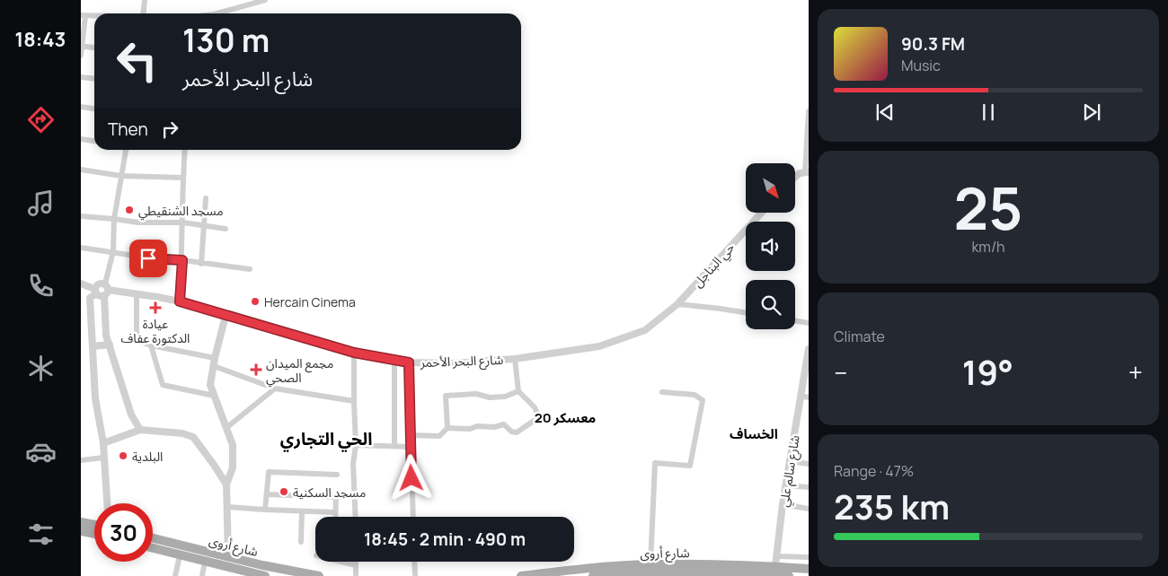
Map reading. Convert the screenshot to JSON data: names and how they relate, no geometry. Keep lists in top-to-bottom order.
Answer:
{
  "streets": {
    "main road": ["شارع أروى"],
    "street": ["حي البناجل", "شارع البحر الأحمر", "شارع سالم علي"]
  },
  "crossings": [
    ["حي البناجل", "شارع البحر الأحمر"],
    ["شارع سالم علي", "شارع أروى"]
  ],
  "districts": ["معسكر 20", "الخساف", "الحي التجاري"],
  "places": {
    "other": [
      "مسجد الشنقيطي",
      "Hercain Cinema",
      "البلدية",
      "مسجد السكنية"
    ],
    "health": ["عيادة الدكتورة عفاف", "مجمع الميدان الصحي"]
  },
  "north": "bottom right",
  "page": {
    "tabs": "18:43",
    "turn": ["130 m", "شارع البحر الأحمر"],
    "song": ["90.3 FM", "Music"],
    "then": "Then",
    "tile": [
      ["25", "km/h"],
      "Climate",
      ["Range · 47%", "235 km"]
    ],
    "heat": ["−", "19°", "+"],
    "limit": "30",
    "trip": "18:45 · 2 min · 490 m"
  }
}
